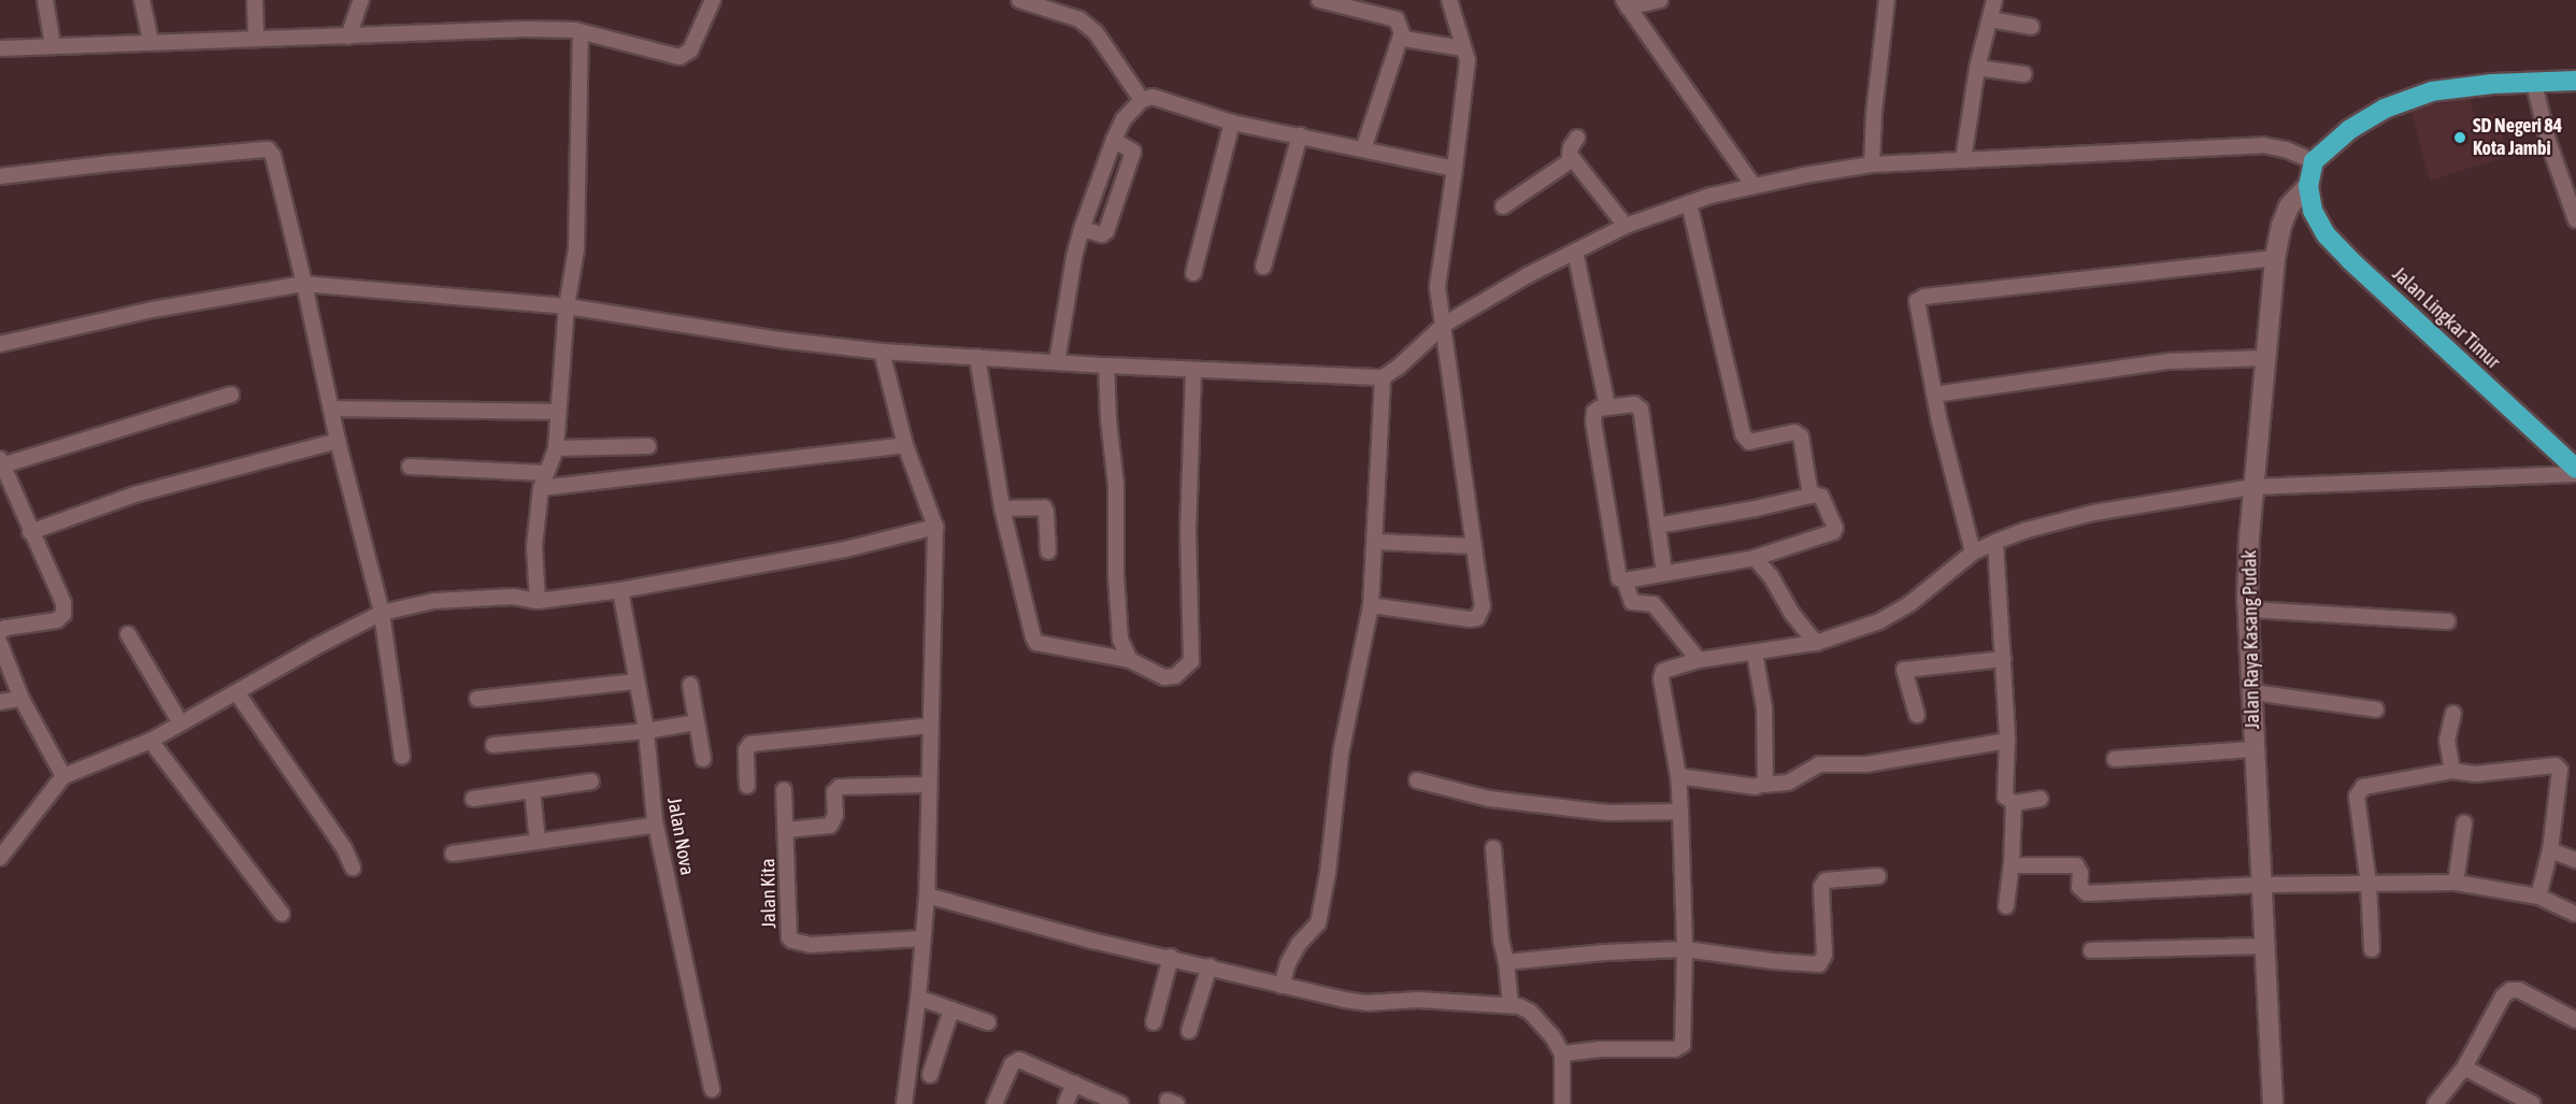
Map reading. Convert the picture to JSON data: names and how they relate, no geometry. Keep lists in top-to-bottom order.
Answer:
{
  "streets": {
    "highway": ["Jalan Lingkar Timur"],
    "street": ["Jalan Raya Kasang Pudak", "Jalan Nova", "Jalan Kita"]
  },
  "crossings": [
    ["Jalan Lingkar Timur", "Jalan Raya Kasang Pudak"]
  ],
  "places": ["SD Negeri 84 Kota Jambi"]
}
